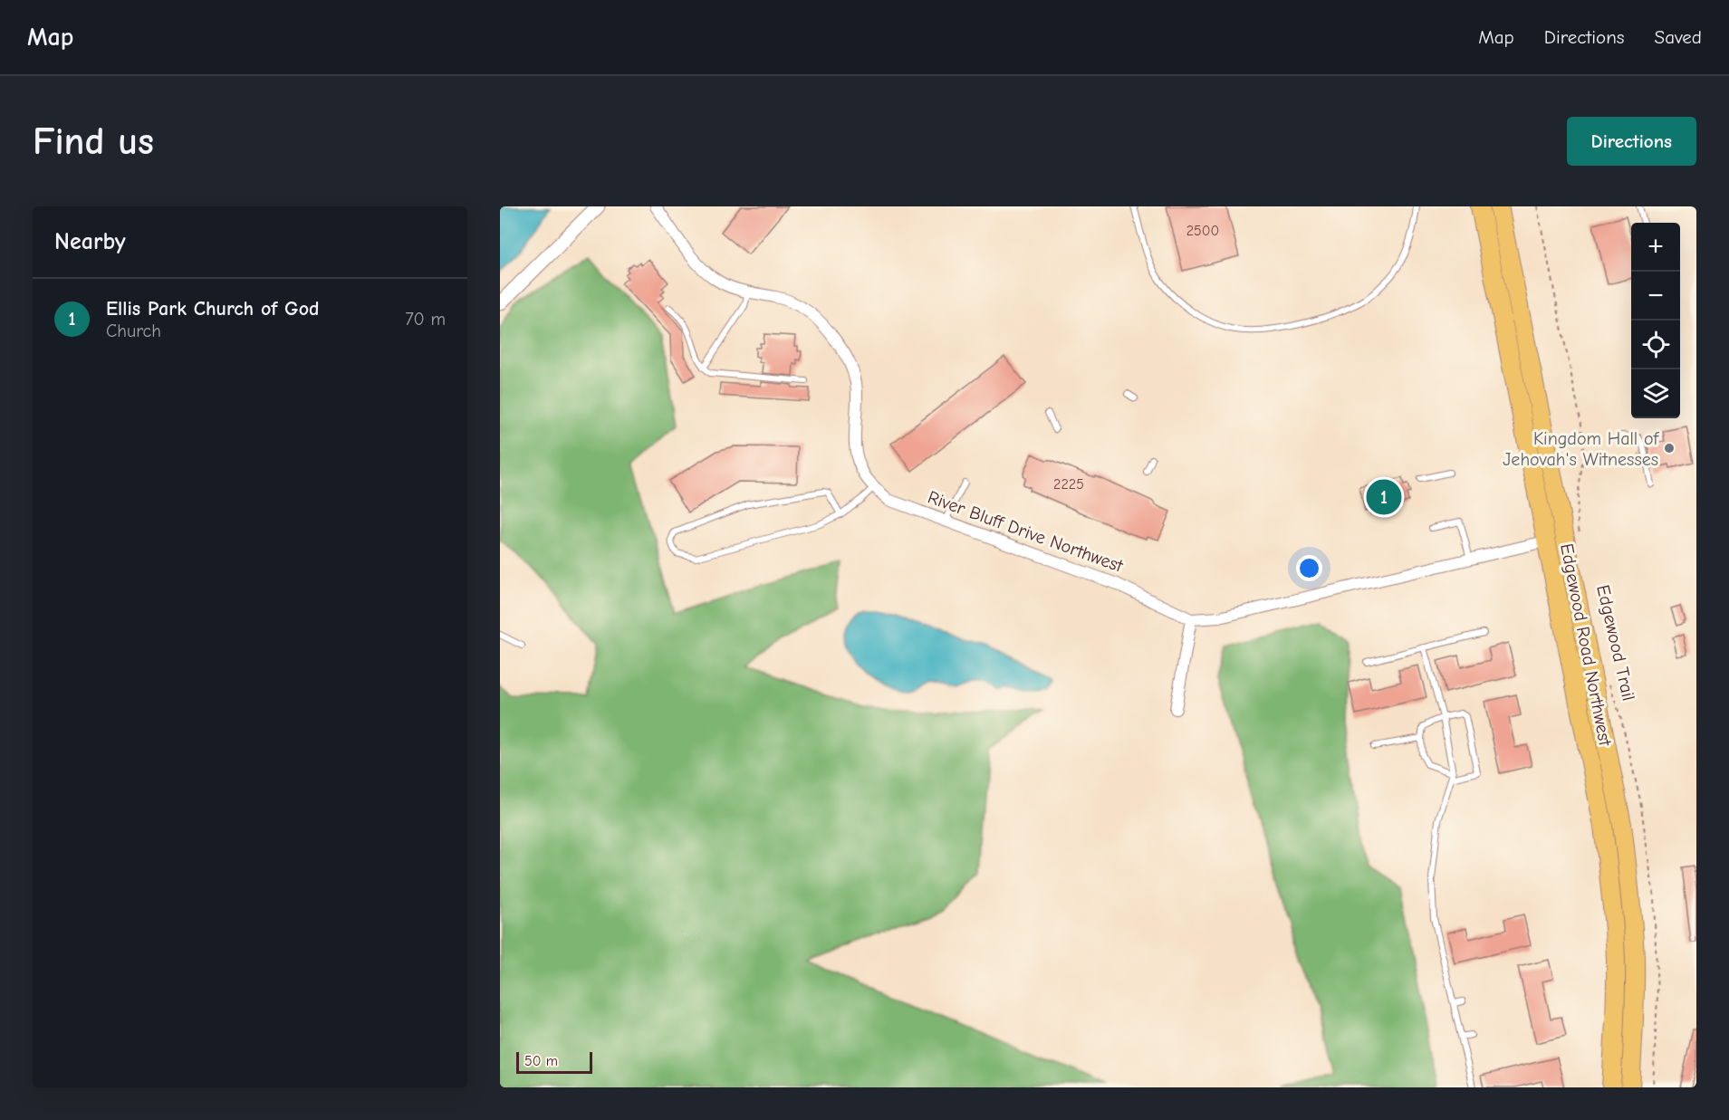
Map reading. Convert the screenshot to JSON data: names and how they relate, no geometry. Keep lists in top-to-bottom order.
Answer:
{
  "streets": {
    "main road": ["Edgewood Road Northwest"],
    "street": ["River Bluff Drive Northwest"],
    "path": ["Edgewood Trail"]
  },
  "crossings": [
    ["River Bluff Drive Northwest", "Edgewood Road Northwest"]
  ],
  "places": ["Kingdom Hall of Jehovah's Witnesses"],
  "house_numbers": ["2500", "2225"],
  "scale_bar": "50 m",
  "page": {
    "header": "Map",
    "nav": ["Map", "Directions", "Saved"],
    "buttons": "Directions",
    "title": "Find us",
    "heading": "Nearby",
    "map_buttons": ["+", "−"],
    "list": [
      {
        "mark": "1",
        "name": "Ellis Park Church of God",
        "note": "Church",
        "value": "70 m"
      }
    ],
    "pins": "1",
    "scale": "50 m"
  }
}
